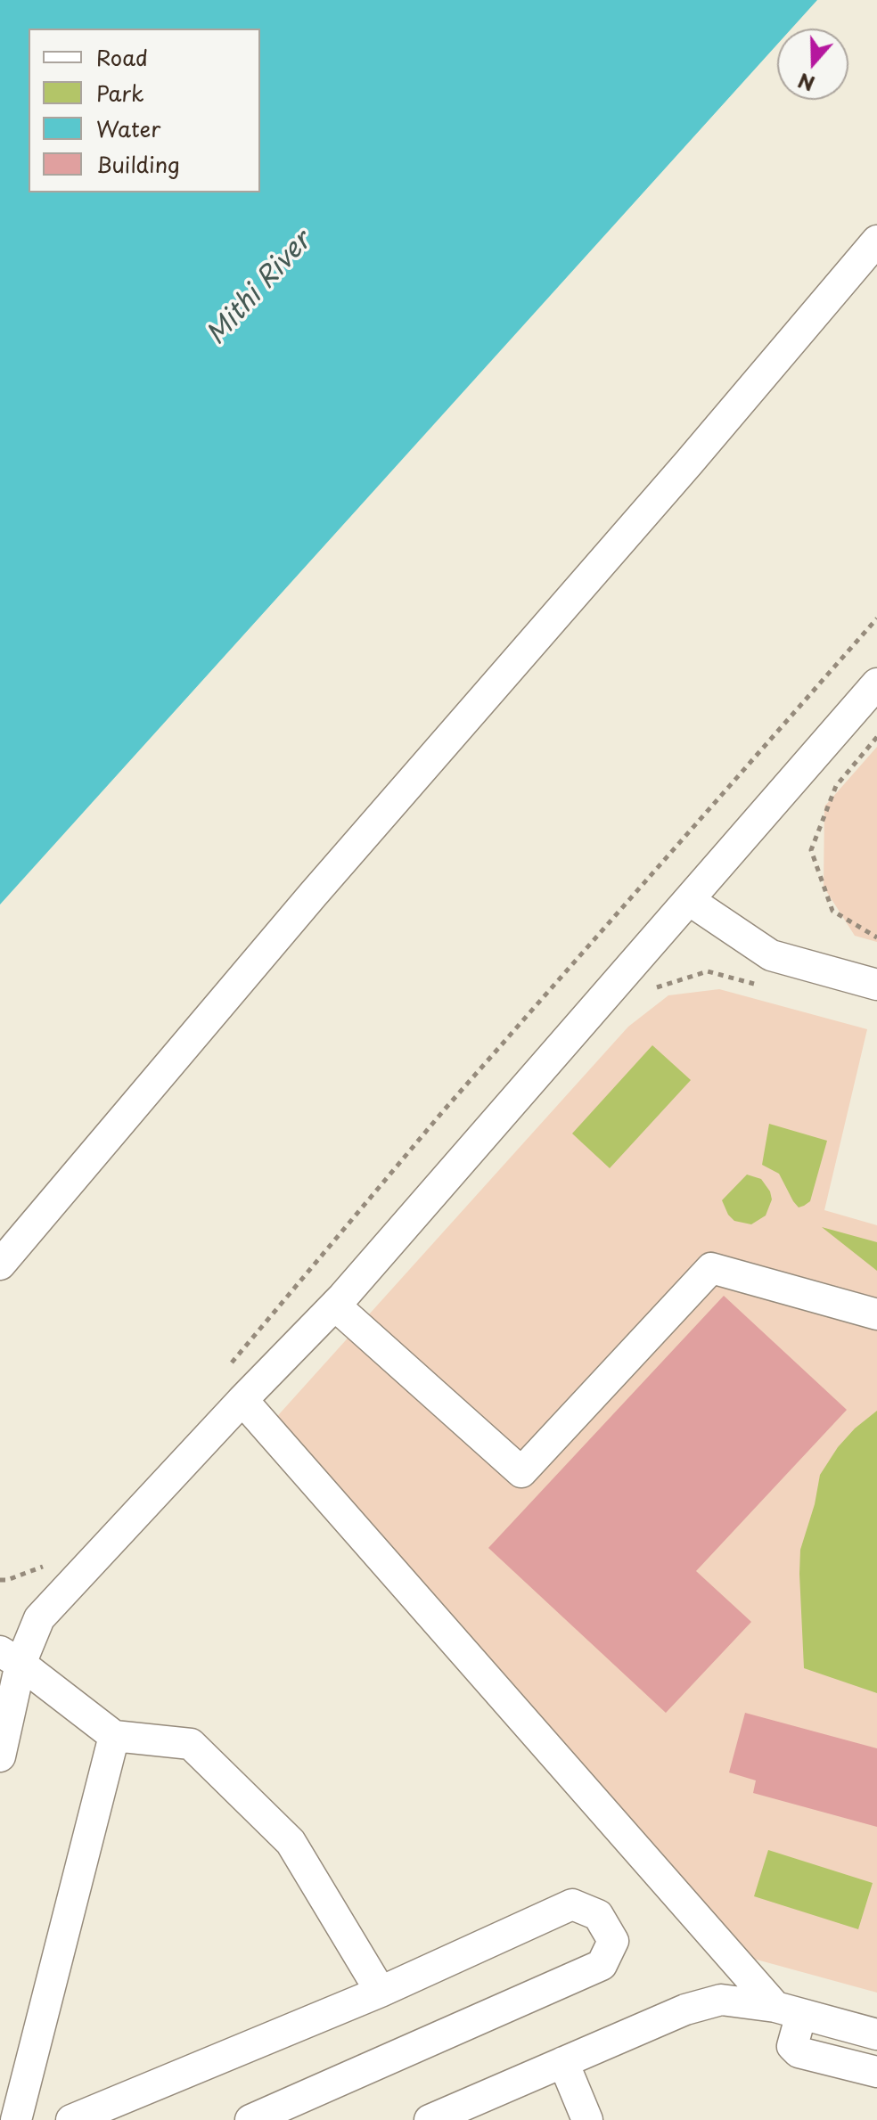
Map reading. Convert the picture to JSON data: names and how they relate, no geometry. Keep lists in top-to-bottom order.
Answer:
{
  "water": ["Mithi River"],
  "legend": [
    "Road",
    "Park",
    "Water",
    "Building"
  ],
  "north": "bottom"
}
